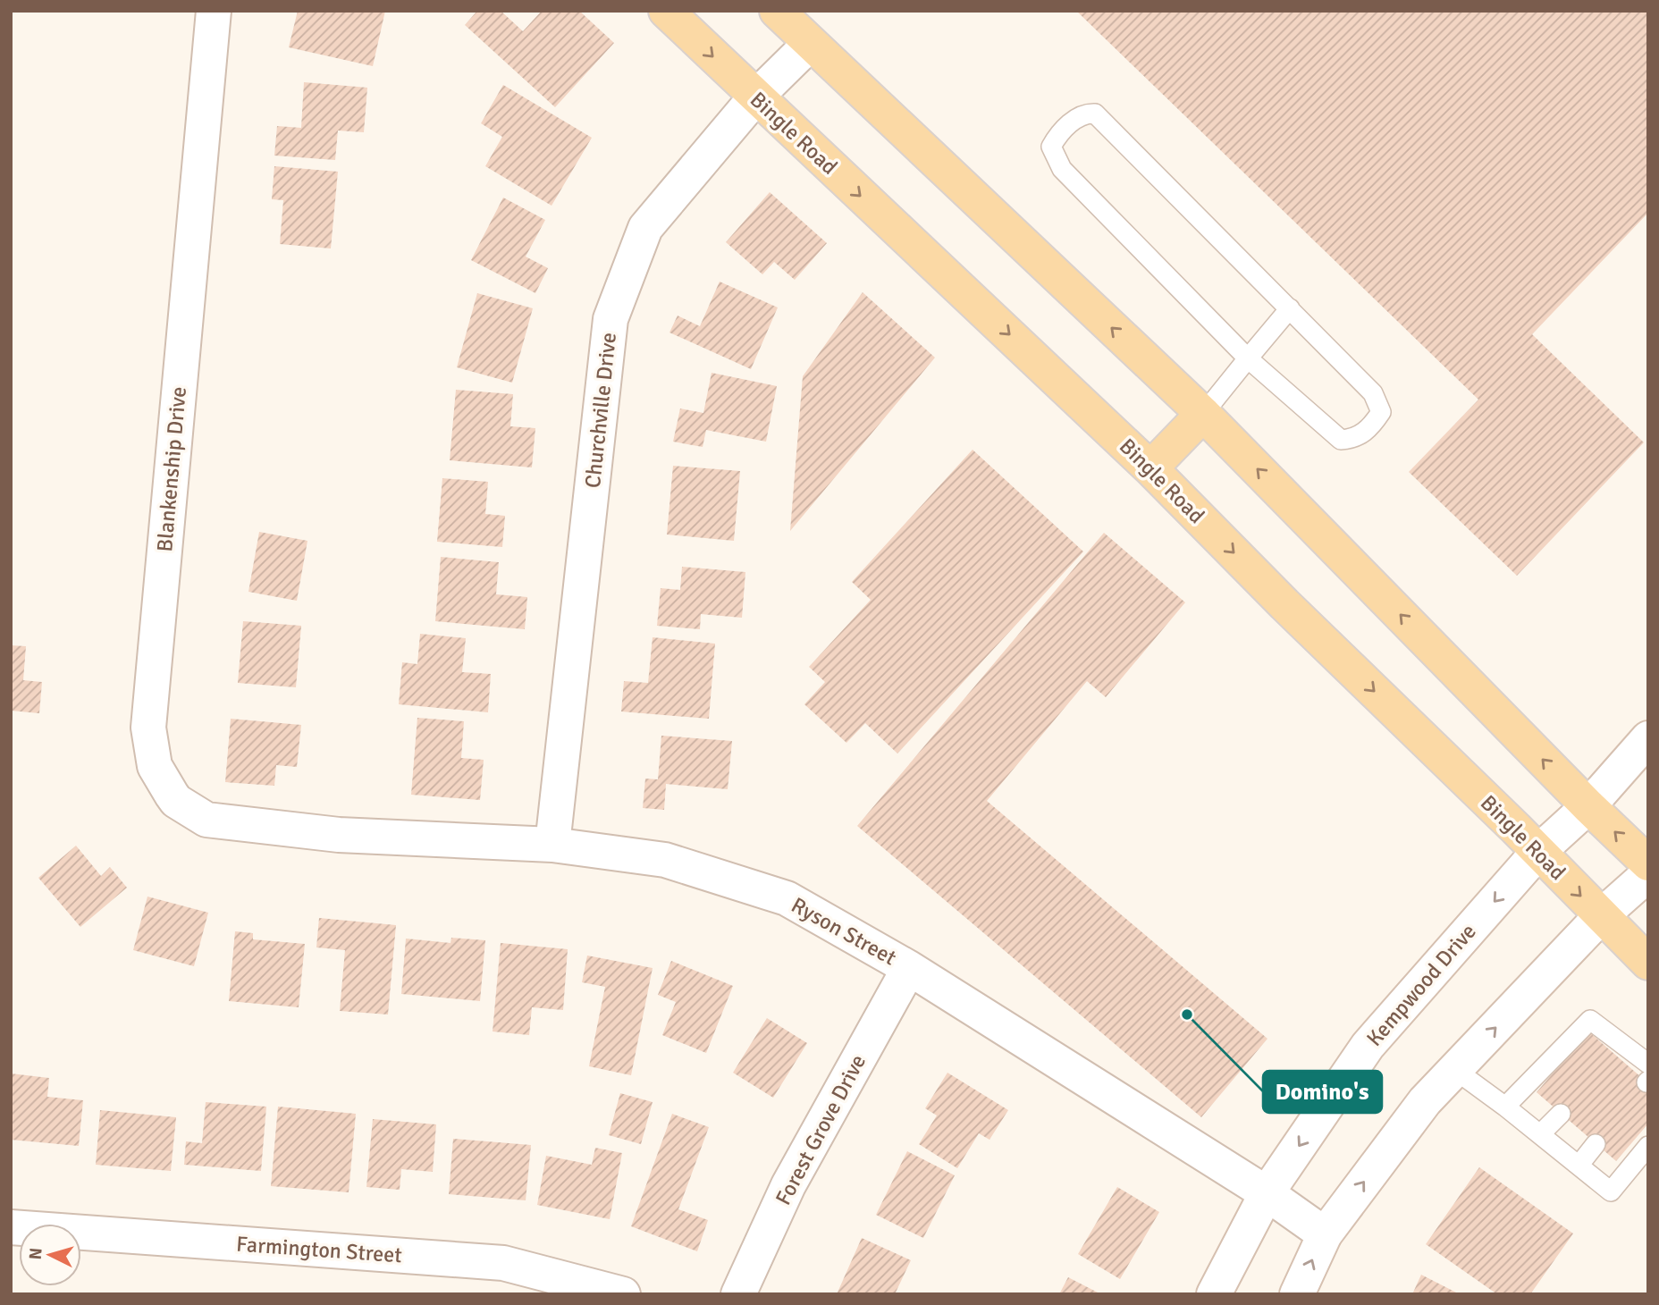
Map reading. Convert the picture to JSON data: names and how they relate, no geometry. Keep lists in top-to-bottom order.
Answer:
{
  "streets": {
    "main road": ["Bingle Road"],
    "street": [
      "Churchville Drive",
      "Blankenship Drive",
      "Ryson Street",
      "Kempwood Drive",
      "Forest Grove Drive",
      "Farmington Street"
    ]
  },
  "crossings": [
    ["Bingle Road", "Churchville Drive"],
    ["Bingle Road", "Kempwood Drive"],
    ["Churchville Drive", "Ryson Street"],
    ["Blankenship Drive", "Ryson Street"],
    ["Ryson Street", "Kempwood Drive"],
    ["Ryson Street", "Forest Grove Drive"]
  ],
  "places": ["Domino's"],
  "north": "left"
}
